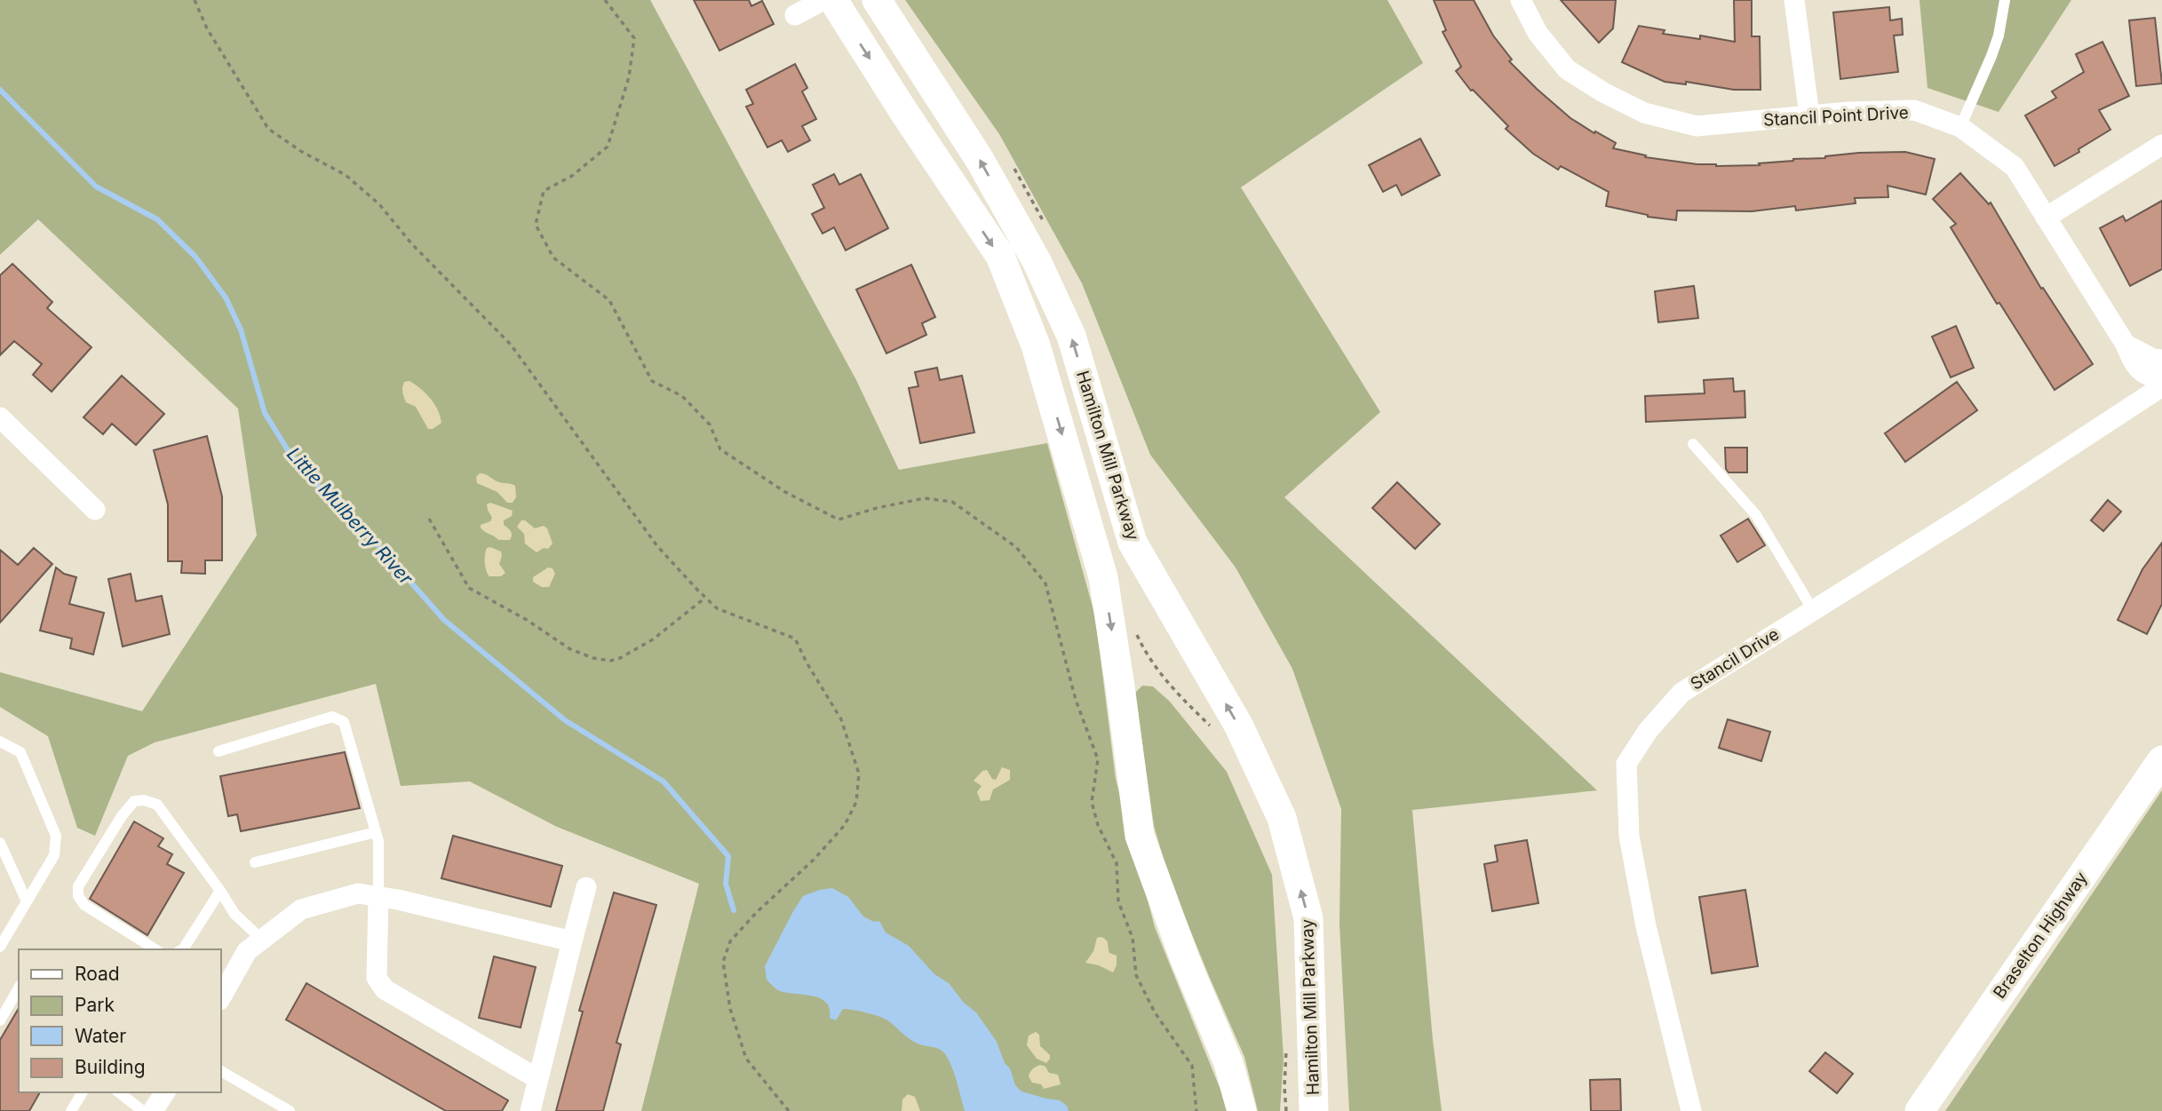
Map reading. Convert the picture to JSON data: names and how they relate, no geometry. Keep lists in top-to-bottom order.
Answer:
{
  "streets": {
    "street": [
      "Stancil Point Drive",
      "Hamilton Mill Parkway",
      "Stancil Drive",
      "Braselton Highway"
    ]
  },
  "water": ["Little Mulberry River"],
  "legend": [
    "Road",
    "Park",
    "Water",
    "Building"
  ]
}
